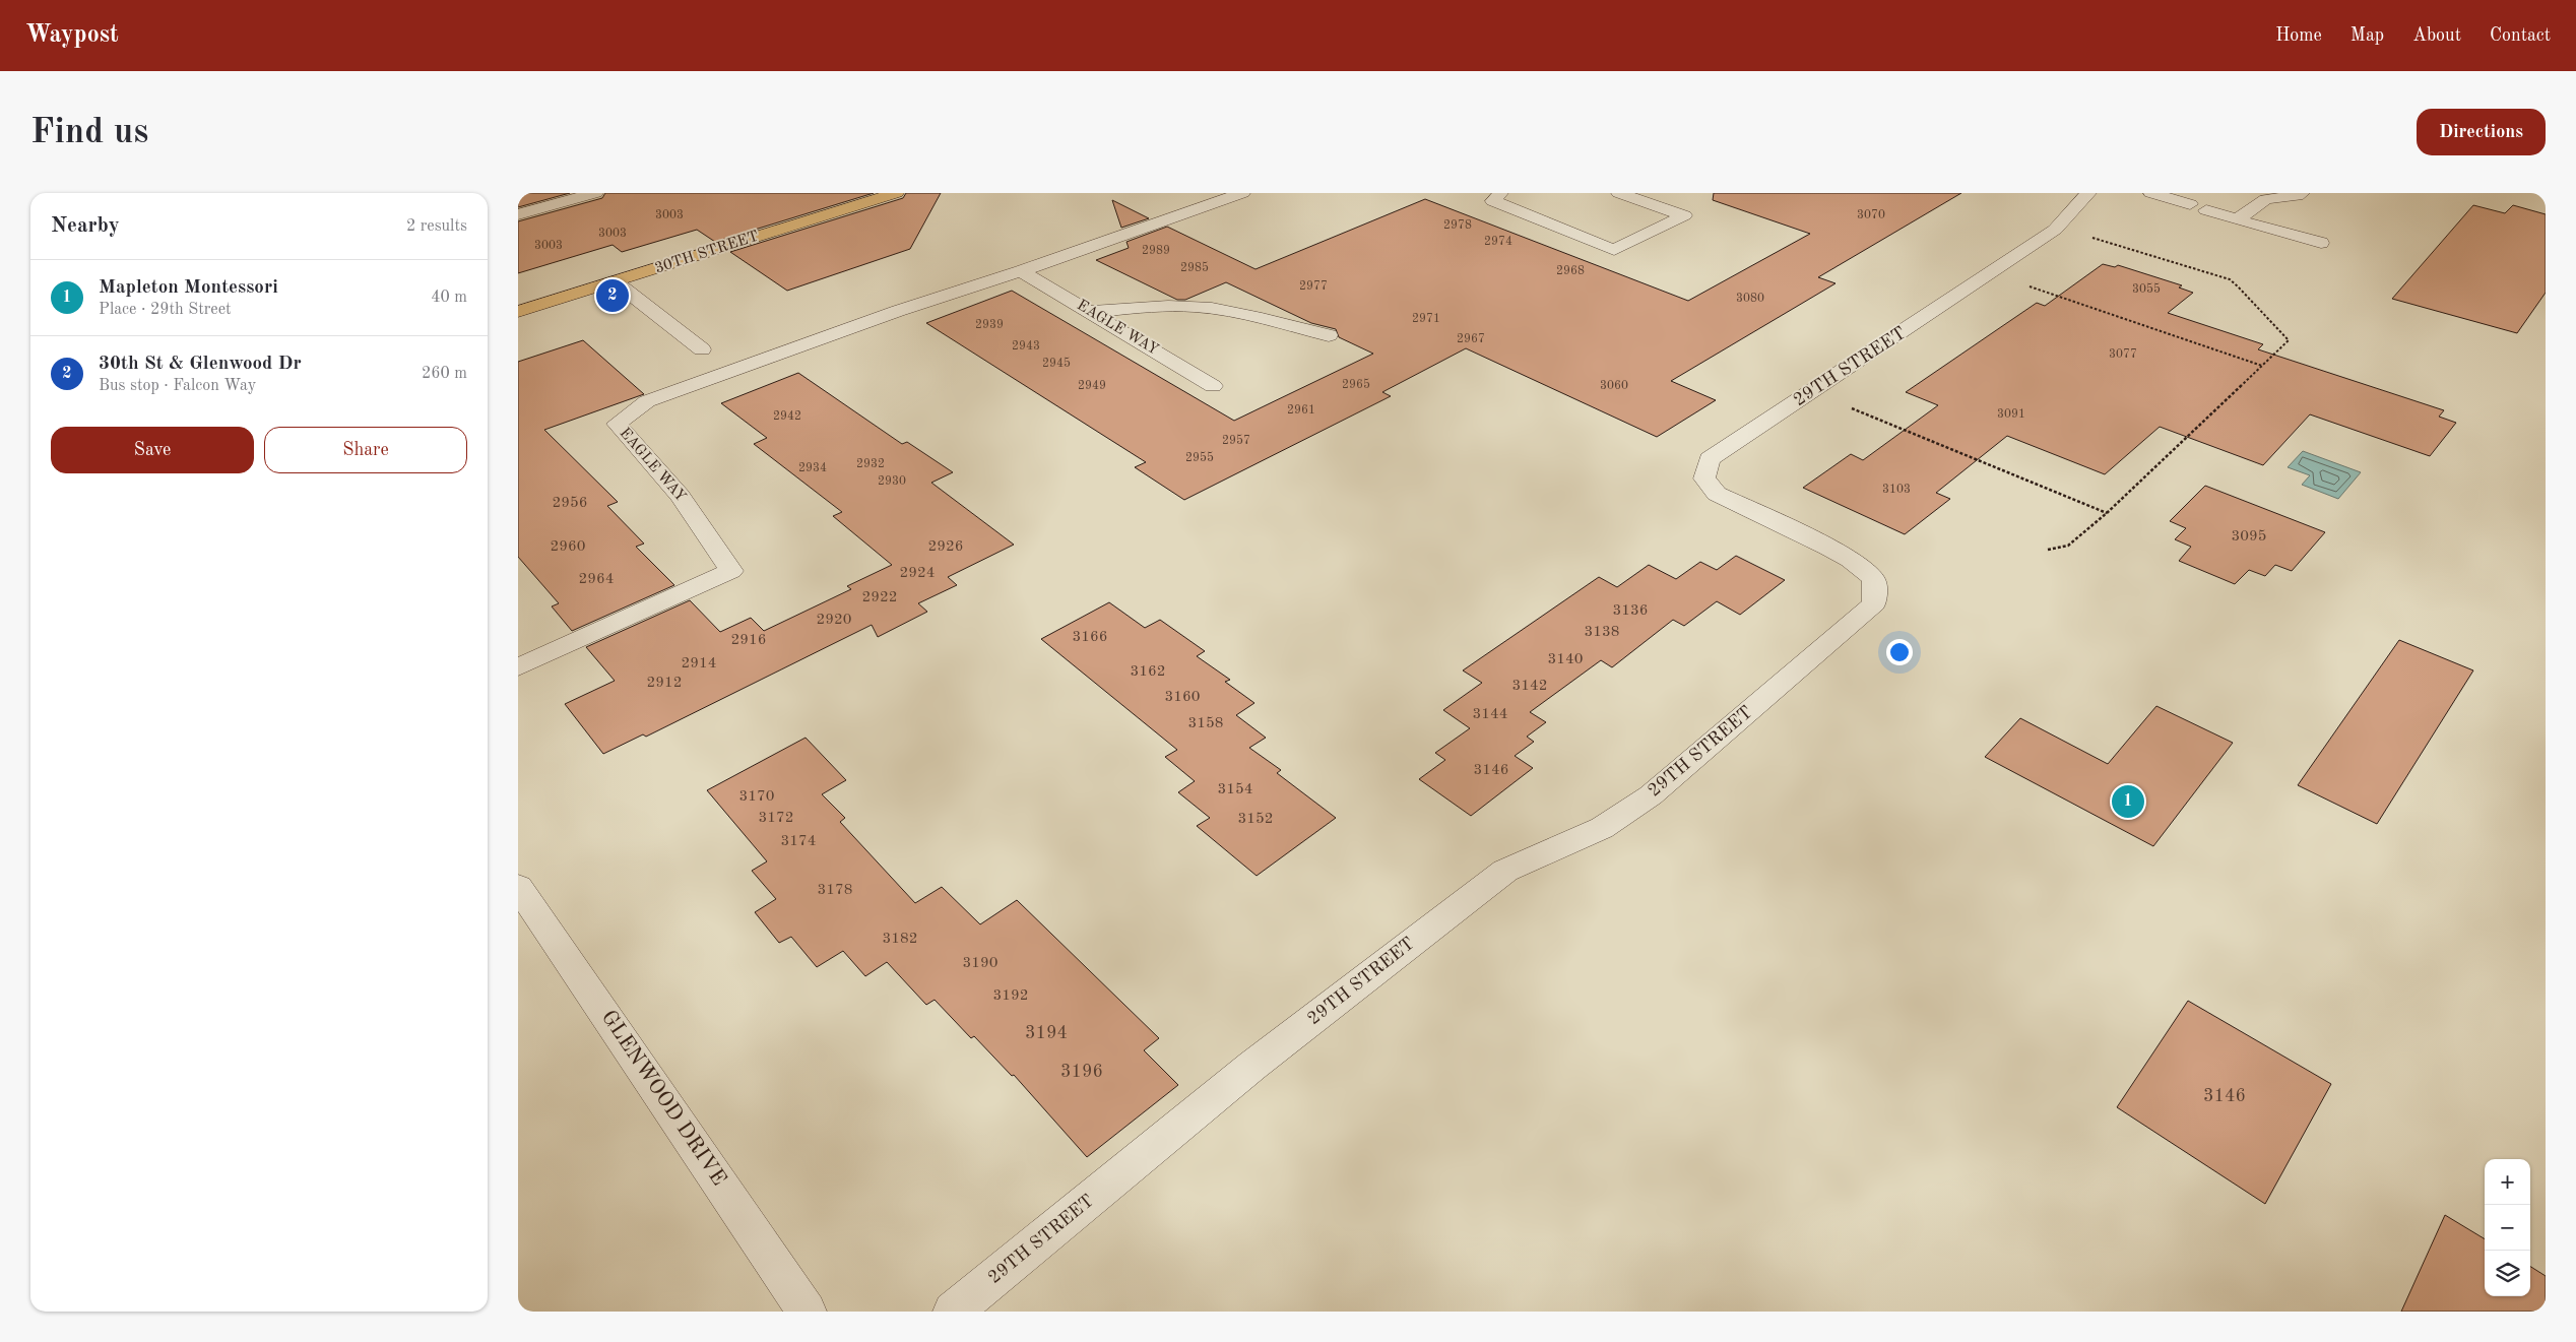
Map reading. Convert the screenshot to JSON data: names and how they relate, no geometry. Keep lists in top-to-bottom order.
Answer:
{
  "streets": {
    "main road": ["30TH STREET"],
    "street": ["EAGLE WAY", "29TH STREET", "GLENWOOD DRIVE"]
  },
  "house_numbers": [
    "3003",
    "3070",
    "2978",
    "3003",
    "2974",
    "3003",
    "2989",
    "2985",
    "2968",
    "2977",
    "3055",
    "3080",
    "2971",
    "2939",
    "2967",
    "2943",
    "3077",
    "2945",
    "2965",
    "2949",
    "3060",
    "2961",
    "3091",
    "2942",
    "2957",
    "2955",
    "2932",
    "2934",
    "2930",
    "3103",
    "2956",
    "3095",
    "2960",
    "2926",
    "2924",
    "2964",
    "2922",
    "3136",
    "2920",
    "3138",
    "3166",
    "2916",
    "3140",
    "2914",
    "3162",
    "2912",
    "3142",
    "3160",
    "3144",
    "3158",
    "3146",
    "3154",
    "3170",
    "3172",
    "3152",
    "3174",
    "3178",
    "3182",
    "3190",
    "3192",
    "3194",
    "3196",
    "3146"
  ],
  "page": {
    "header": "Waypost",
    "nav": [
      "Home",
      "Map",
      "About",
      "Contact"
    ],
    "buttons": [
      "Directions",
      ["Save", "Share"]
    ],
    "title": "Find us",
    "heading": ["Nearby", "2 results"],
    "list": [
      {
        "mark": "1",
        "name": "Mapleton Montessori",
        "note": "Place · 29th Street",
        "value": "40 m"
      },
      {
        "mark": "2",
        "name": "30th St & Glenwood Dr",
        "note": "Bus stop · Falcon Way",
        "value": "260 m"
      }
    ],
    "pins": ["2", "1"],
    "map_buttons": ["+", "−"]
  }
}
